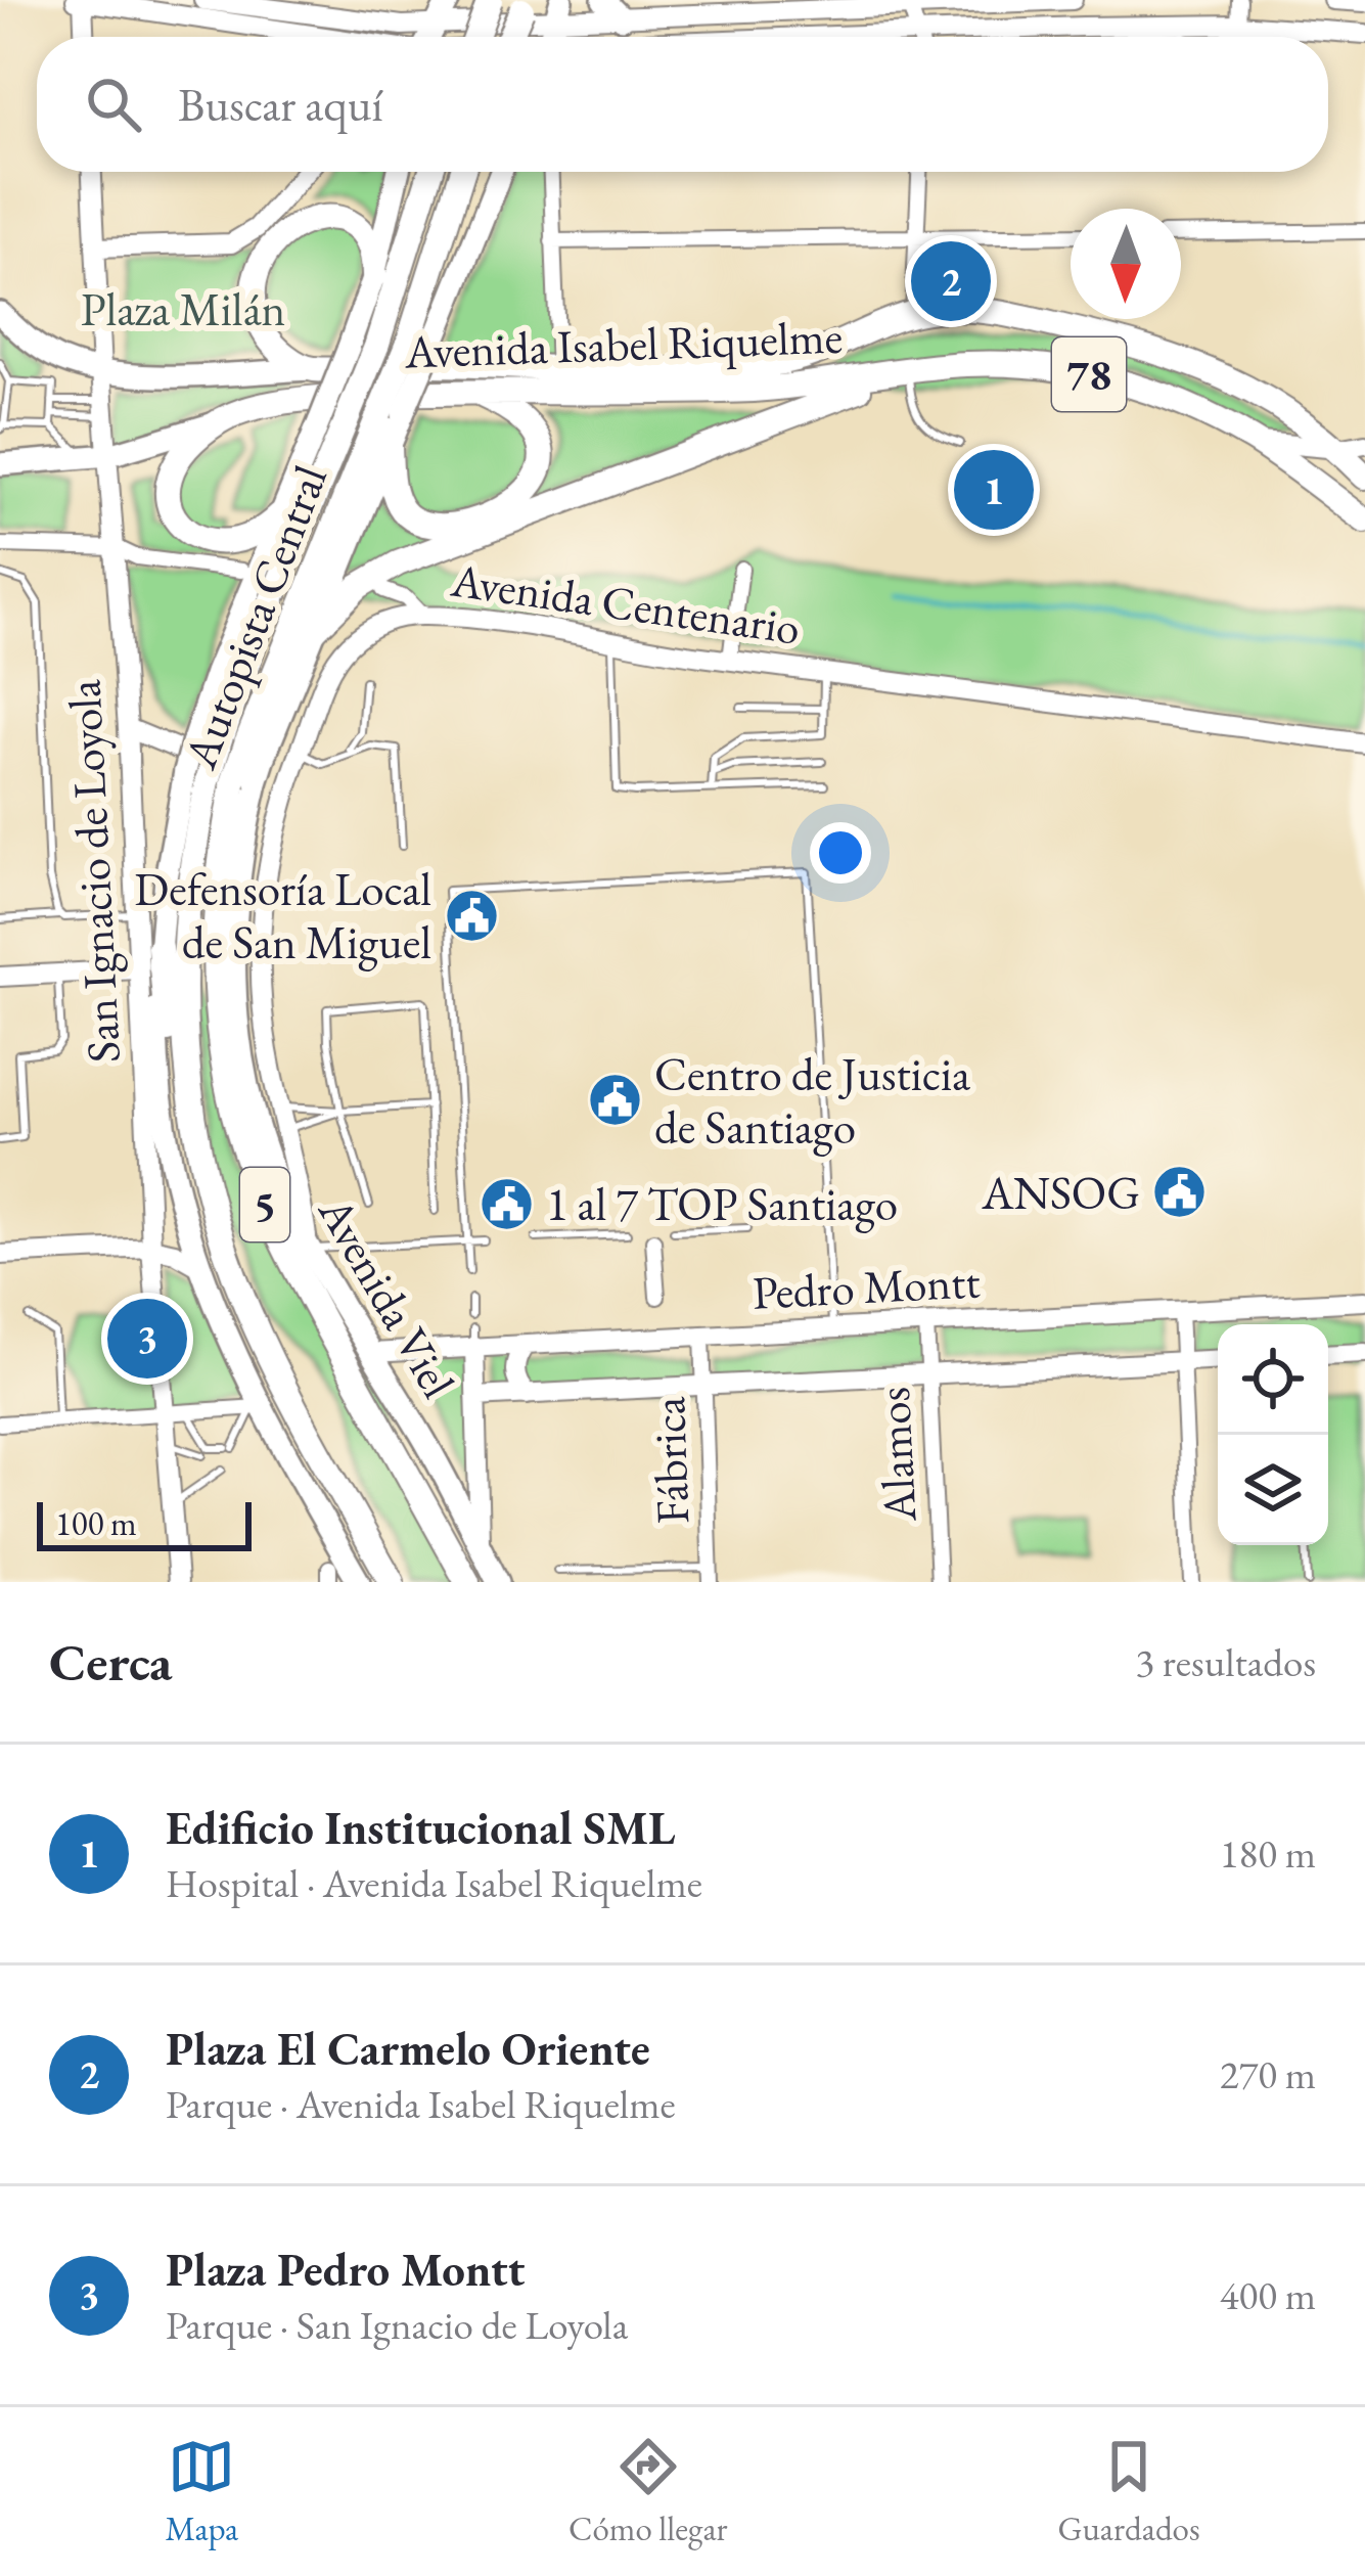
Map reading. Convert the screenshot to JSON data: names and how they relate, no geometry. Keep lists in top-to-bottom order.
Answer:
{
  "streets": {
    "highway": [
      "Avenida Isabel Riquelme",
      "78",
      "Autopista Central",
      "5"
    ],
    "main road": ["Avenida Viel"],
    "street": [
      "Avenida Centenario",
      "San Ignacio de Loyola",
      "Pedro Montt",
      "Alamos",
      "Fábrica"
    ]
  },
  "crossings": [
    ["Avenida Isabel Riquelme", "San Ignacio de Loyola"],
    ["Avenida Centenario", "Avenida Viel"],
    ["Autopista Central", "Avenida Viel"],
    ["Pedro Montt", "Avenida Viel"],
    ["Pedro Montt", "Alamos"],
    ["Pedro Montt", "Fábrica"]
  ],
  "parks": ["Plaza Milán"],
  "places": {
    "public building": [
      "Defensoría Local de San Miguel",
      "Centro de Justicia de Santiago",
      "ANSOG",
      "1 al 7 TOP Santiago"
    ]
  },
  "scale_bar": "100 m",
  "north": "bottom",
  "page": {
    "search": "Buscar aquí",
    "pins": ["2", "1", "3"],
    "scale": "100 m",
    "heading": ["Cerca", "3 resultados"],
    "list": [
      {
        "mark": "1",
        "name": "Edificio Institucional SML",
        "note": "Hospital · Avenida Isabel Riquelme",
        "value": "180 m"
      },
      {
        "mark": "2",
        "name": "Plaza El Carmelo Oriente",
        "note": "Parque · Avenida Isabel Riquelme",
        "value": "270 m"
      },
      {
        "mark": "3",
        "name": "Plaza Pedro Montt",
        "note": "Parque · San Ignacio de Loyola",
        "value": "400 m"
      }
    ],
    "nav": ["Mapa", "Cómo llegar", "Guardados"]
  }
}
